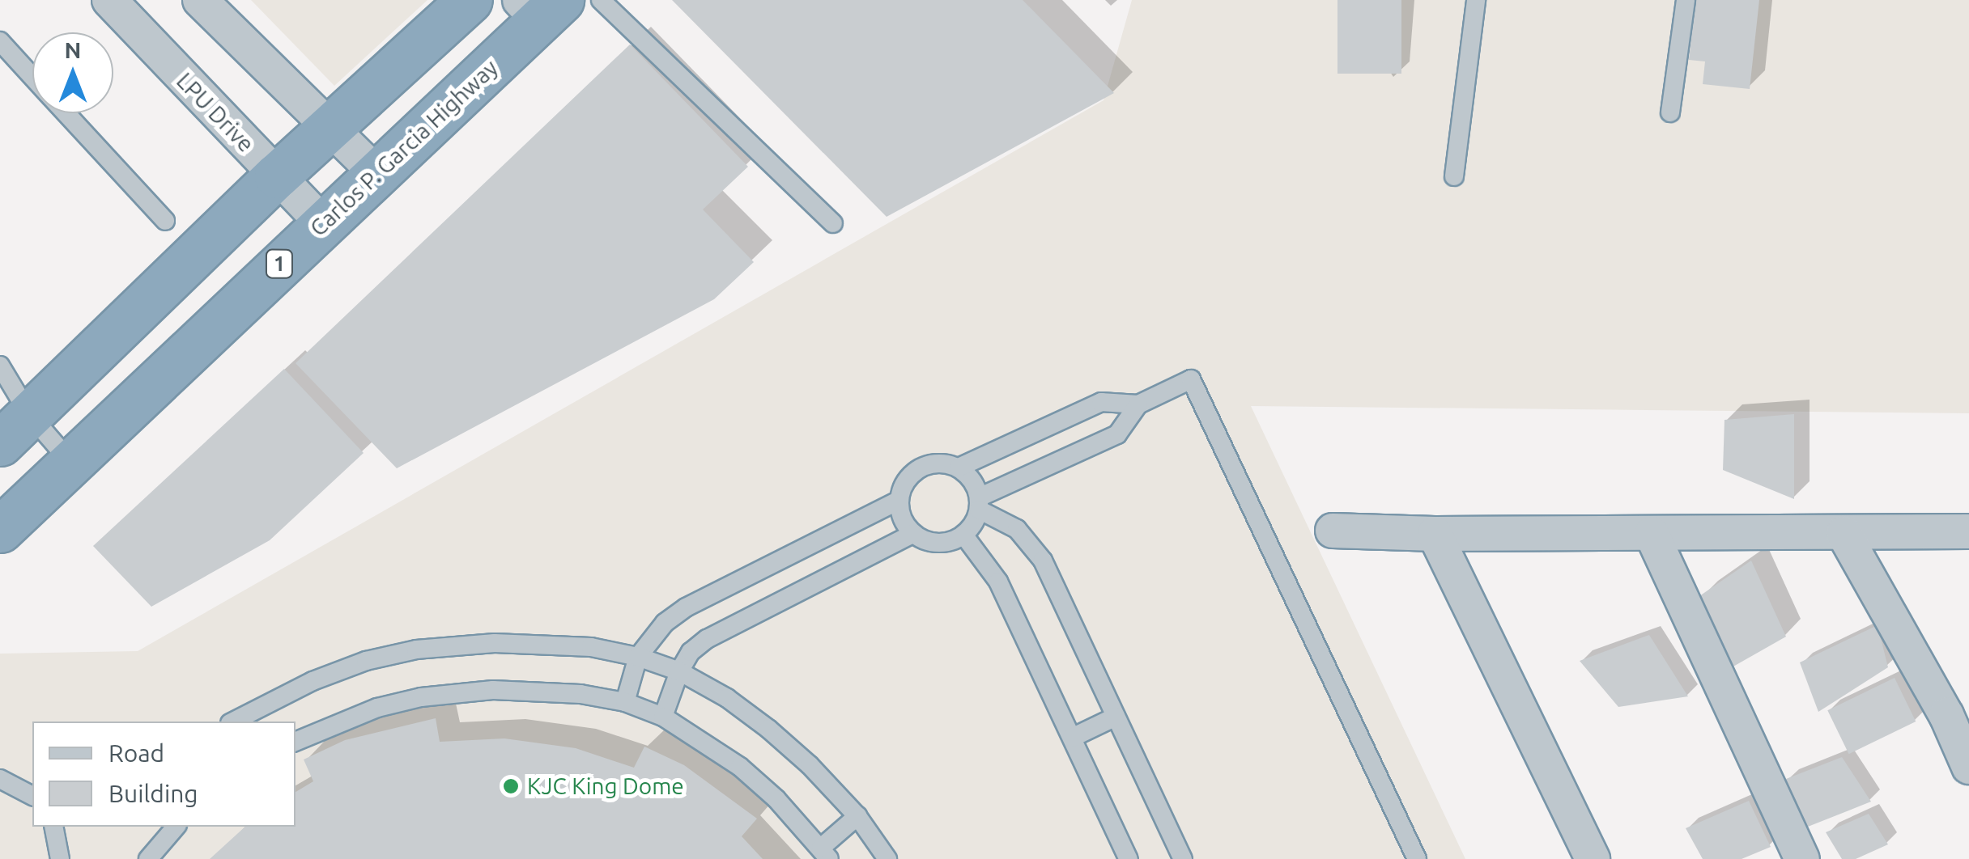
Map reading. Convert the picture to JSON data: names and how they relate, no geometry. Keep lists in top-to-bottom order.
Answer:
{
  "streets": {
    "highway": ["Carlos P. Garcia Highway", "1"],
    "street": ["LPU Drive"]
  },
  "crossings": [
    ["LPU Drive", "Carlos P. Garcia Highway"]
  ],
  "places": ["KJC King Dome"],
  "legend": ["Road", "Building"],
  "north": "top"
}
